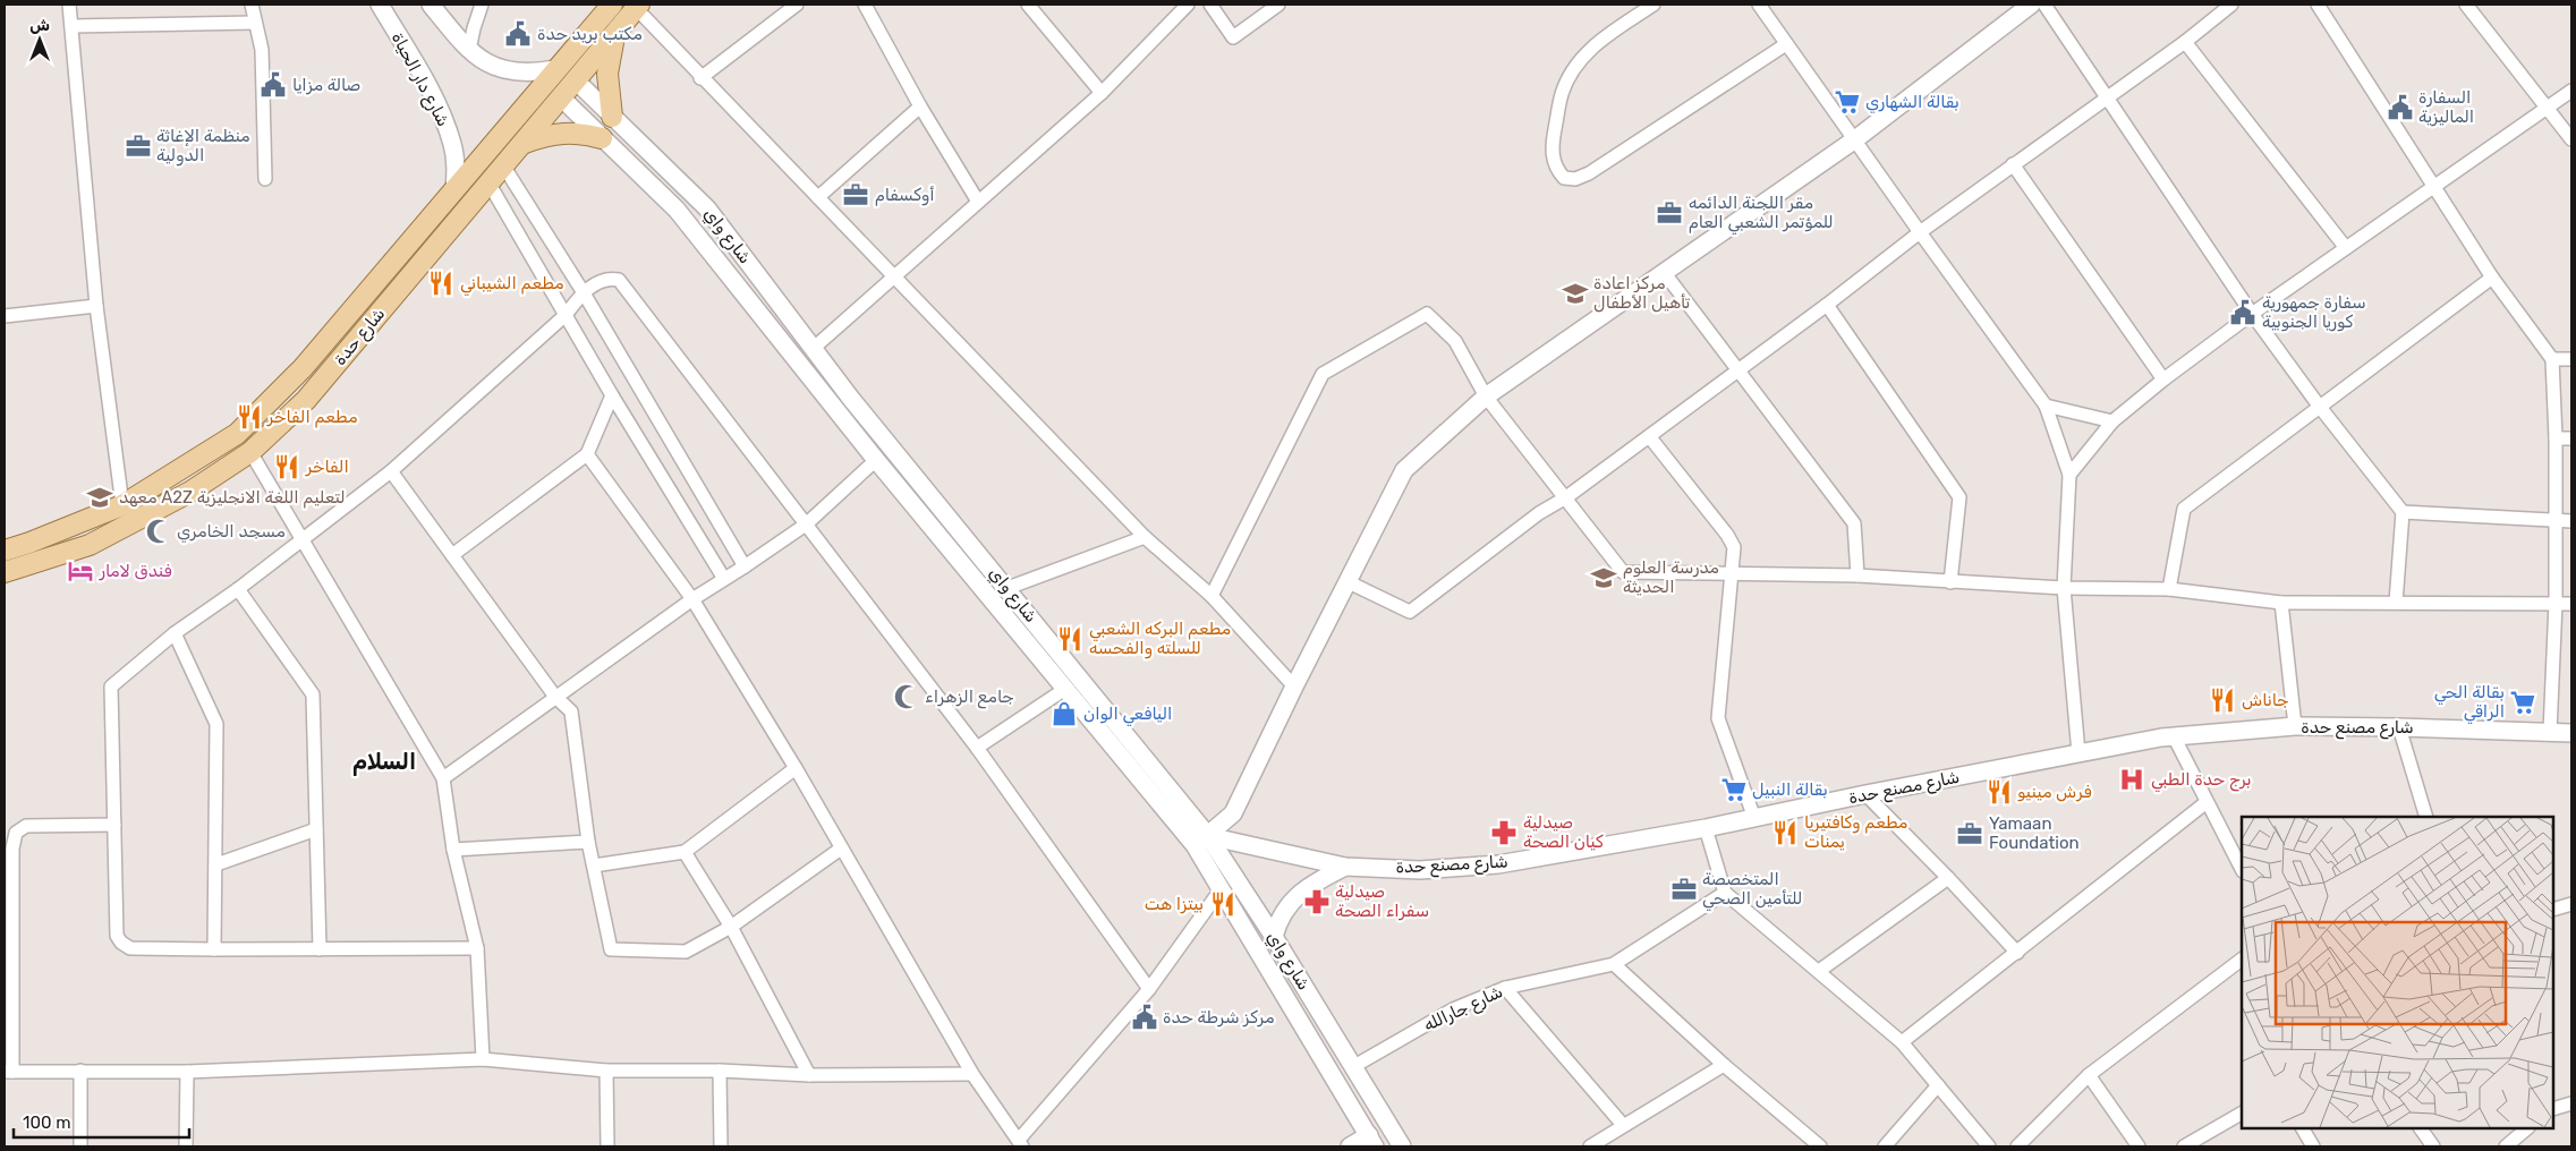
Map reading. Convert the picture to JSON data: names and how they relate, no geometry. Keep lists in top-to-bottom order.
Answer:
{
  "streets": {
    "main road": ["شارع حدة"],
    "street": [
      "شارع دار الحياة",
      "شارع واي",
      "شارع مصنع حدة",
      "شارع جارالله"
    ]
  },
  "crossings": [
    ["شارع دار الحياة", "شارع حدة"],
    ["شارع واي", "شارع حدة"],
    ["شارع واي", "شارع مصنع حدة"],
    ["شارع واي", "شارع جارالله"]
  ],
  "districts": ["السلام"],
  "places": {
    "public building": [
      "مكتب بريد حدة",
      "صالة مزايا",
      "السفارة الماليزية",
      "سفارة جمهورية كوريا الجنوبية",
      "مركز شرطة حدة"
    ],
    "supermarket": ["بقالة الشهاري", "بقالة الحي الراقي", "بقالة النبيل"],
    "office": [
      "منظمة الإغاثة الدولية",
      "أوكسفام",
      "مقر اللجنة الدائمه للمؤتمر الشعبي العام",
      "Yamaan Foundation",
      "المتخصصة للتأمين الصحي"
    ],
    "restaurant": [
      "مطعم الشيباني",
      "مطعم الفاخر",
      "الفاخر",
      "مطعم البركه الشعبي للسلته والفحسه",
      "جاناش",
      "فرش مينيو",
      "مطعم وكافتيريا يمنات",
      "بيتزا هت"
    ],
    "school or university": ["مركز اعادة تأهيل الأطفال", "معهد A2Z لتعليم اللغة الانجليزية", "مدرسة العلوم الحديثة"],
    "mosque": ["مسجد الخامري", "جامع الزهراء"],
    "hotel": ["فندق لامار"],
    "shop": ["اليافعي الوان"],
    "hospital": ["برج حدة الطبي"],
    "pharmacy": ["صيدلية كيان الصحة", "صيدلية سفراء الصحة"]
  },
  "scale_bar": "100 m",
  "north": "top"
}
